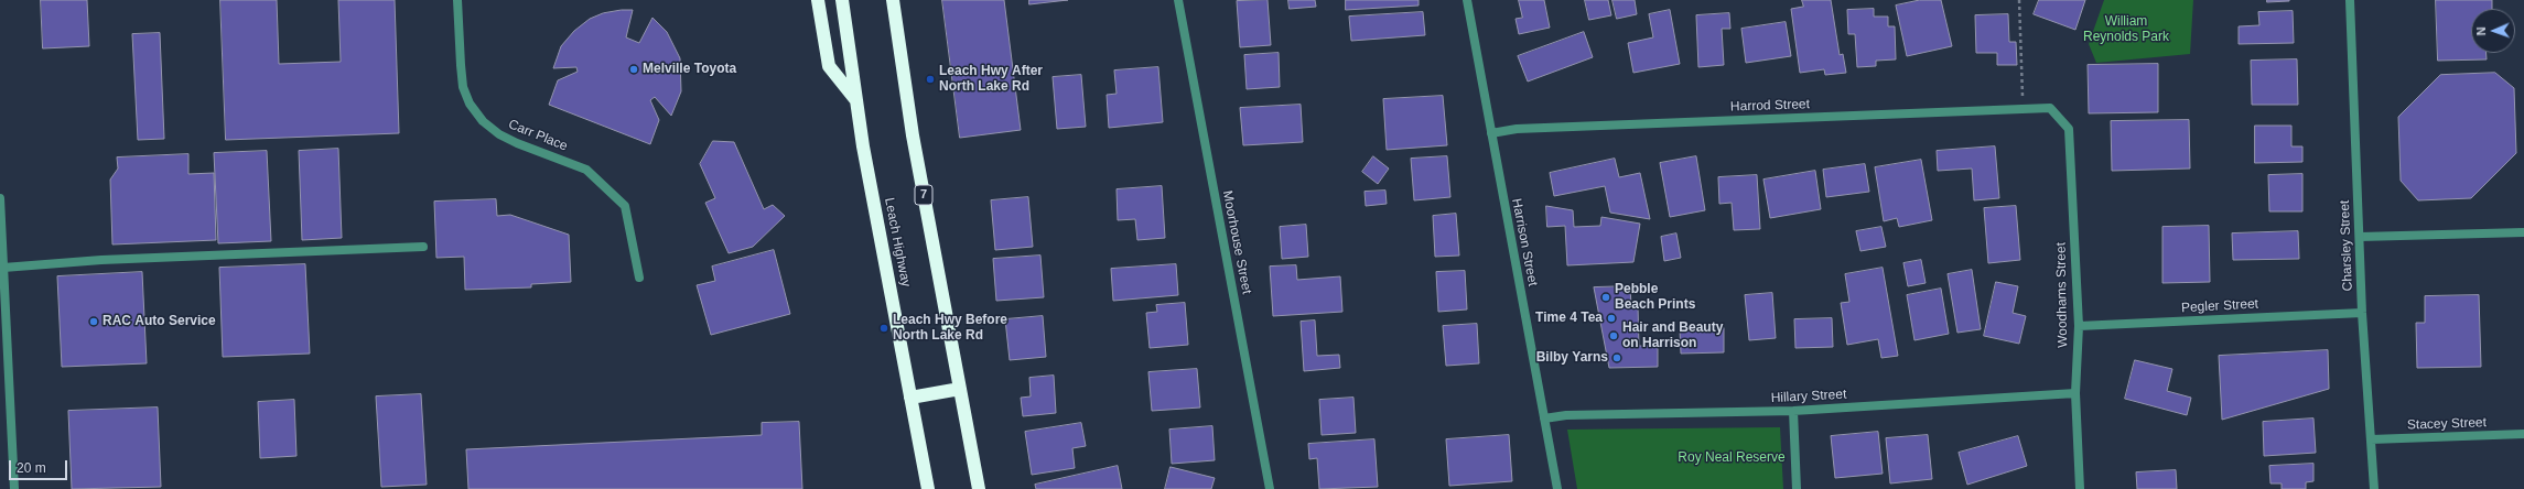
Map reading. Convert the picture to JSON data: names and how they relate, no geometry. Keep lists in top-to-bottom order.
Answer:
{
  "streets": {
    "highway": ["7", "Leach Highway"],
    "street": [
      "Harrod Street",
      "Carr Place",
      "Moorhouse Street",
      "Harrison Street",
      "Charsley Street",
      "Woodhams Street",
      "Pegler Street",
      "Hillary Street",
      "Stacey Street"
    ]
  },
  "crossings": [
    ["Harrod Street", "Harrison Street"],
    ["Harrod Street", "Woodhams Street"],
    ["Harrison Street", "Hillary Street"],
    ["Charsley Street", "Pegler Street"],
    ["Charsley Street", "Stacey Street"],
    ["Woodhams Street", "Pegler Street"],
    ["Woodhams Street", "Hillary Street"]
  ],
  "parks": ["William Reynolds Park", "Roy Neal Reserve"],
  "places": [
    "Melville Toyota",
    "Leach Hwy After North Lake Rd",
    "Pebble Beach Prints",
    "Time 4 Tea",
    "RAC Auto Service",
    "Leach Hwy Before North Lake Rd",
    "Hair and Beauty on Harrison",
    "Bilby Yarns"
  ],
  "scale_bar": "20 m",
  "north": "left"
}
